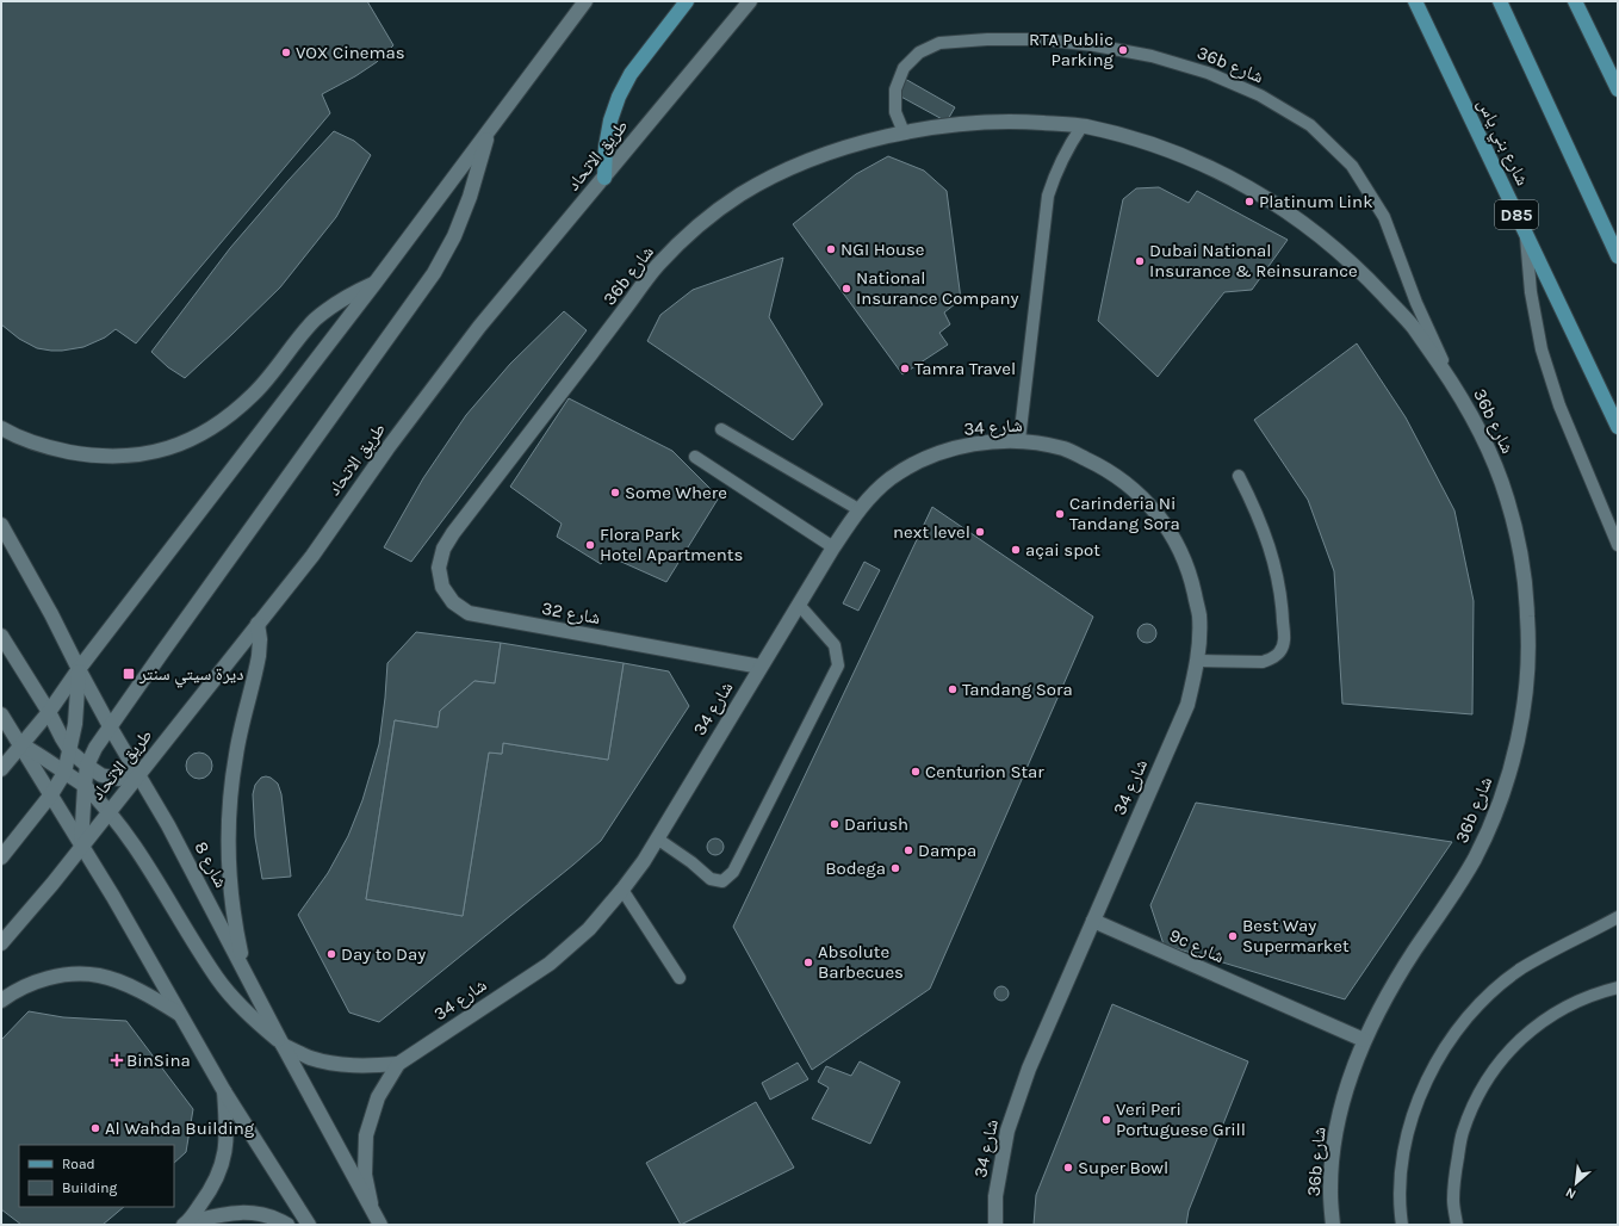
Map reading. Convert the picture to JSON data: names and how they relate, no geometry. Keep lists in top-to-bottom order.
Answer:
{
  "streets": {
    "main road": ["شارع بني ياس", "D85"],
    "street": [
      "36b شارع",
      "طريق الاتحاد",
      "شارع 34",
      "شارع 32",
      "شارع 8",
      "9c شارع"
    ]
  },
  "crossings": [
    ["36b شارع", "شارع 32"],
    ["36b شارع", "9c شارع"],
    ["طريق الاتحاد", "شارع 8"],
    ["شارع 34", "شارع 32"],
    ["شارع 34", "شارع 8"],
    ["شارع 34", "9c شارع"]
  ],
  "places": {
    "other": [
      "RTA Public Parking",
      "VOX Cinemas",
      "Platinum Link",
      "NGI House",
      "Dubai National Insurance & Reinsurance",
      "National Insurance Company",
      "Tamra Travel",
      "Some Where",
      "Carinderia Ni Tandang Sora",
      "next level",
      "Flora Park Hotel Apartments",
      "açai spot",
      "Tandang Sora",
      "Centurion Star",
      "Dariush",
      "Dampa",
      "Bodega",
      "Best Way Supermarket",
      "Day to Day",
      "Absolute Barbecues",
      "Veri Peri Portuguese Grill",
      "Al Wahda Building",
      "Super Bowl"
    ],
    "transit": ["ديرة سيتي سنتر"],
    "health": ["BinSina"]
  },
  "legend": ["Road", "Building"],
  "north": "bottom left"
}
